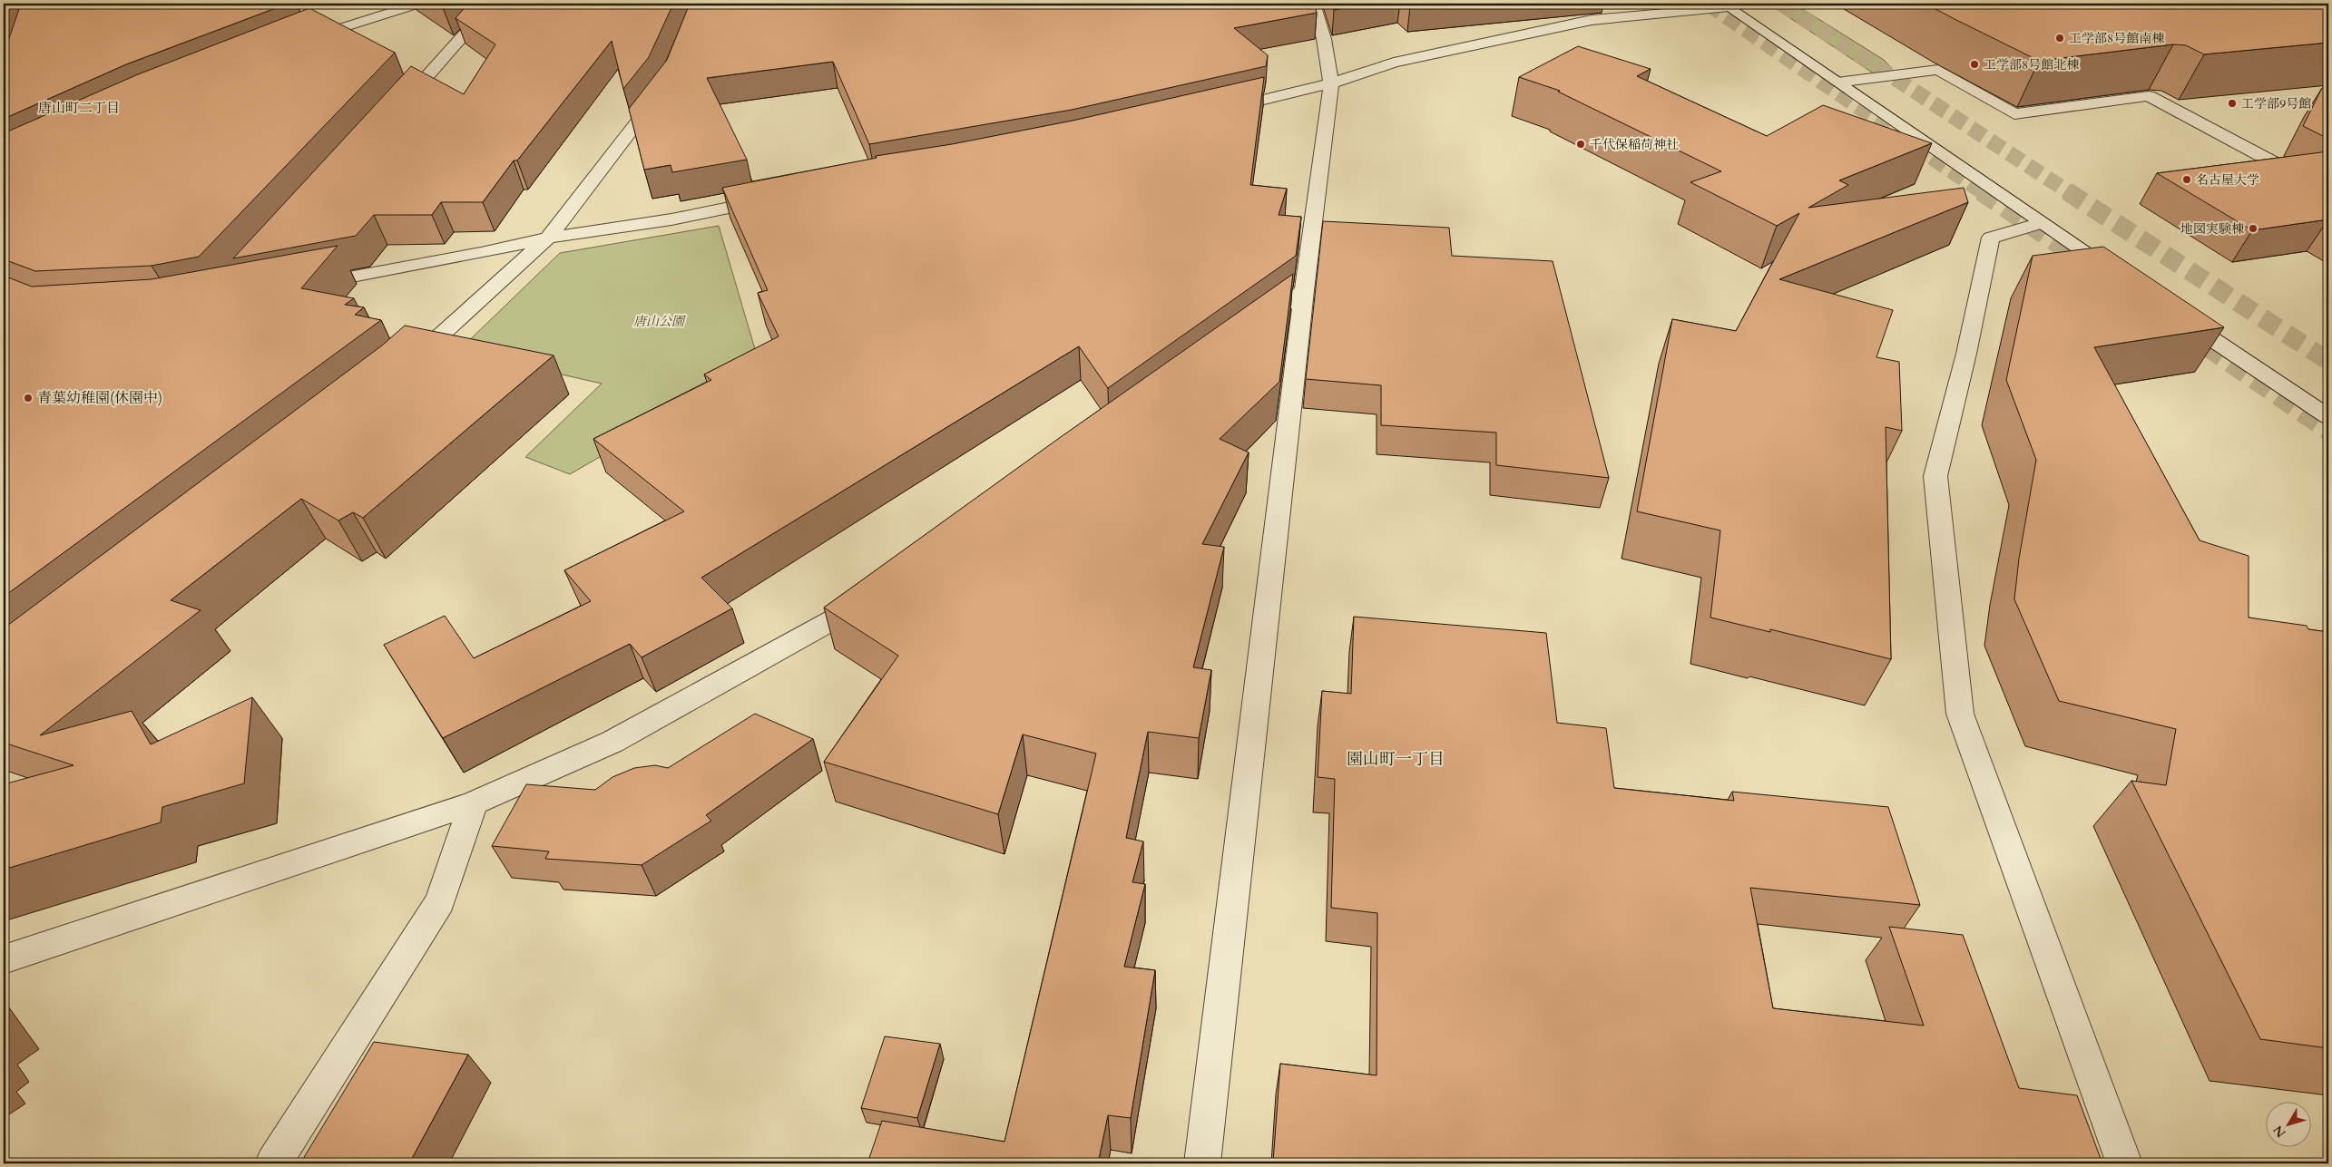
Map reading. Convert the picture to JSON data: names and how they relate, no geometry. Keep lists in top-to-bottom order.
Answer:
{
  "districts": ["唐山町二丁目", "園山町一丁目"],
  "parks": ["唐山公園"],
  "places": [
    "工学部8号館南棟",
    "工学部8号館北棟",
    "工学部9号館",
    "千代保稲荷神社",
    "名古屋大学",
    "地図実験棟",
    "青葉幼稚園(休園中)"
  ],
  "north": "bottom left"
}
